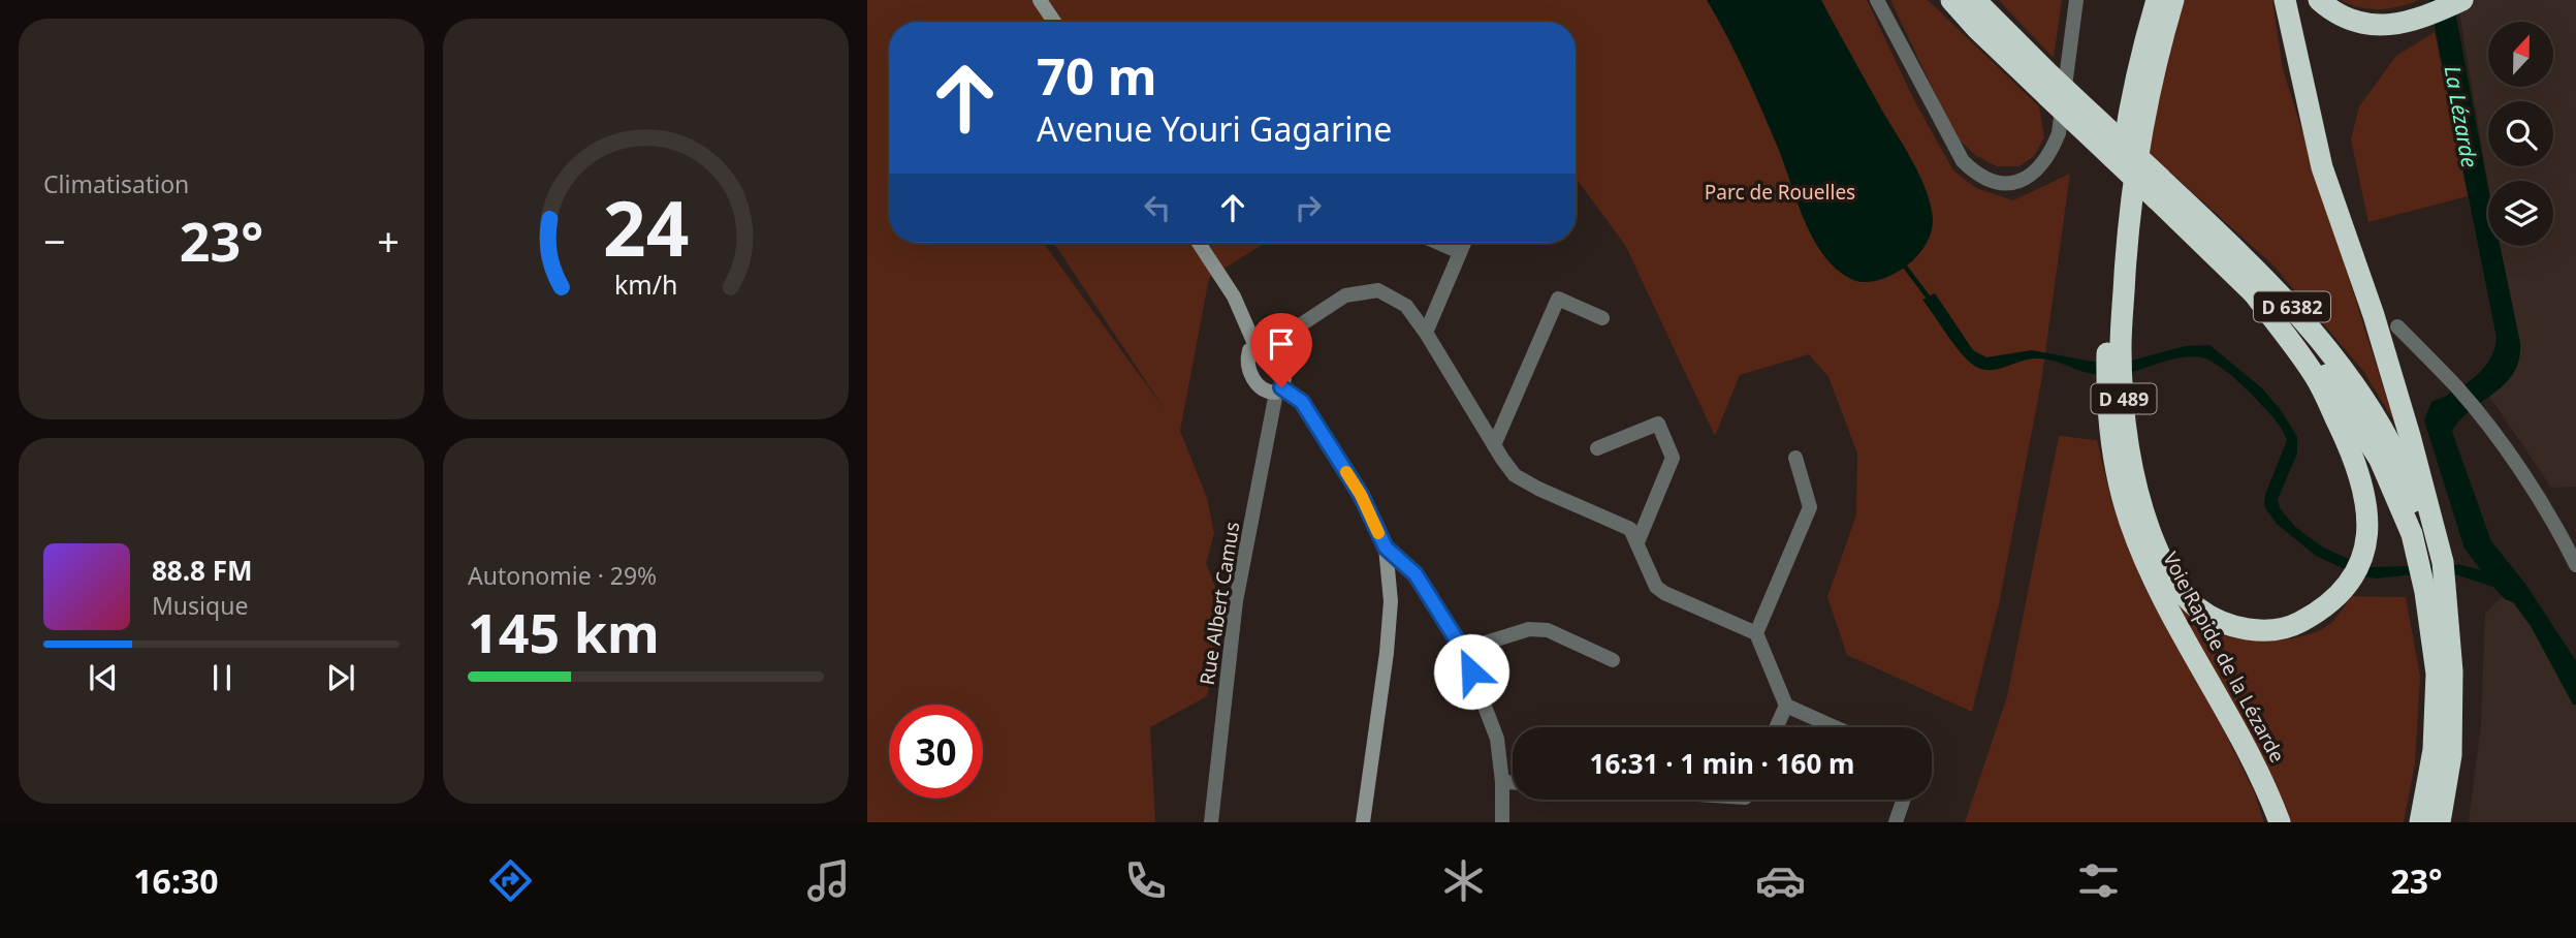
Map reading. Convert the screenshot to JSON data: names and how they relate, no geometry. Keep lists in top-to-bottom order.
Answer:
{
  "streets": {
    "highway": ["D 6382", "D 489", "Voie Rapide de la Lézarde"],
    "street": ["Rue Albert Camus"]
  },
  "crossings": [
    ["D 6382", "Voie Rapide de la Lézarde"]
  ],
  "water": ["La Lézarde"],
  "parks": ["Parc de Rouelles"],
  "north": "top",
  "page": {
    "tile": [
      "Climatisation",
      ["Autonomie · 29%", "145 km"]
    ],
    "turn": ["70 m", "Avenue Youri Gagarine"],
    "heat": ["−", "23°", "+"],
    "song": ["88.8 FM", "Musique"],
    "limit": "30",
    "trip": "16:31 · 1 min · 160 m",
    "tabs": ["16:30", "23°"],
    "gauge": ["24", "km/h"]
  }
}
